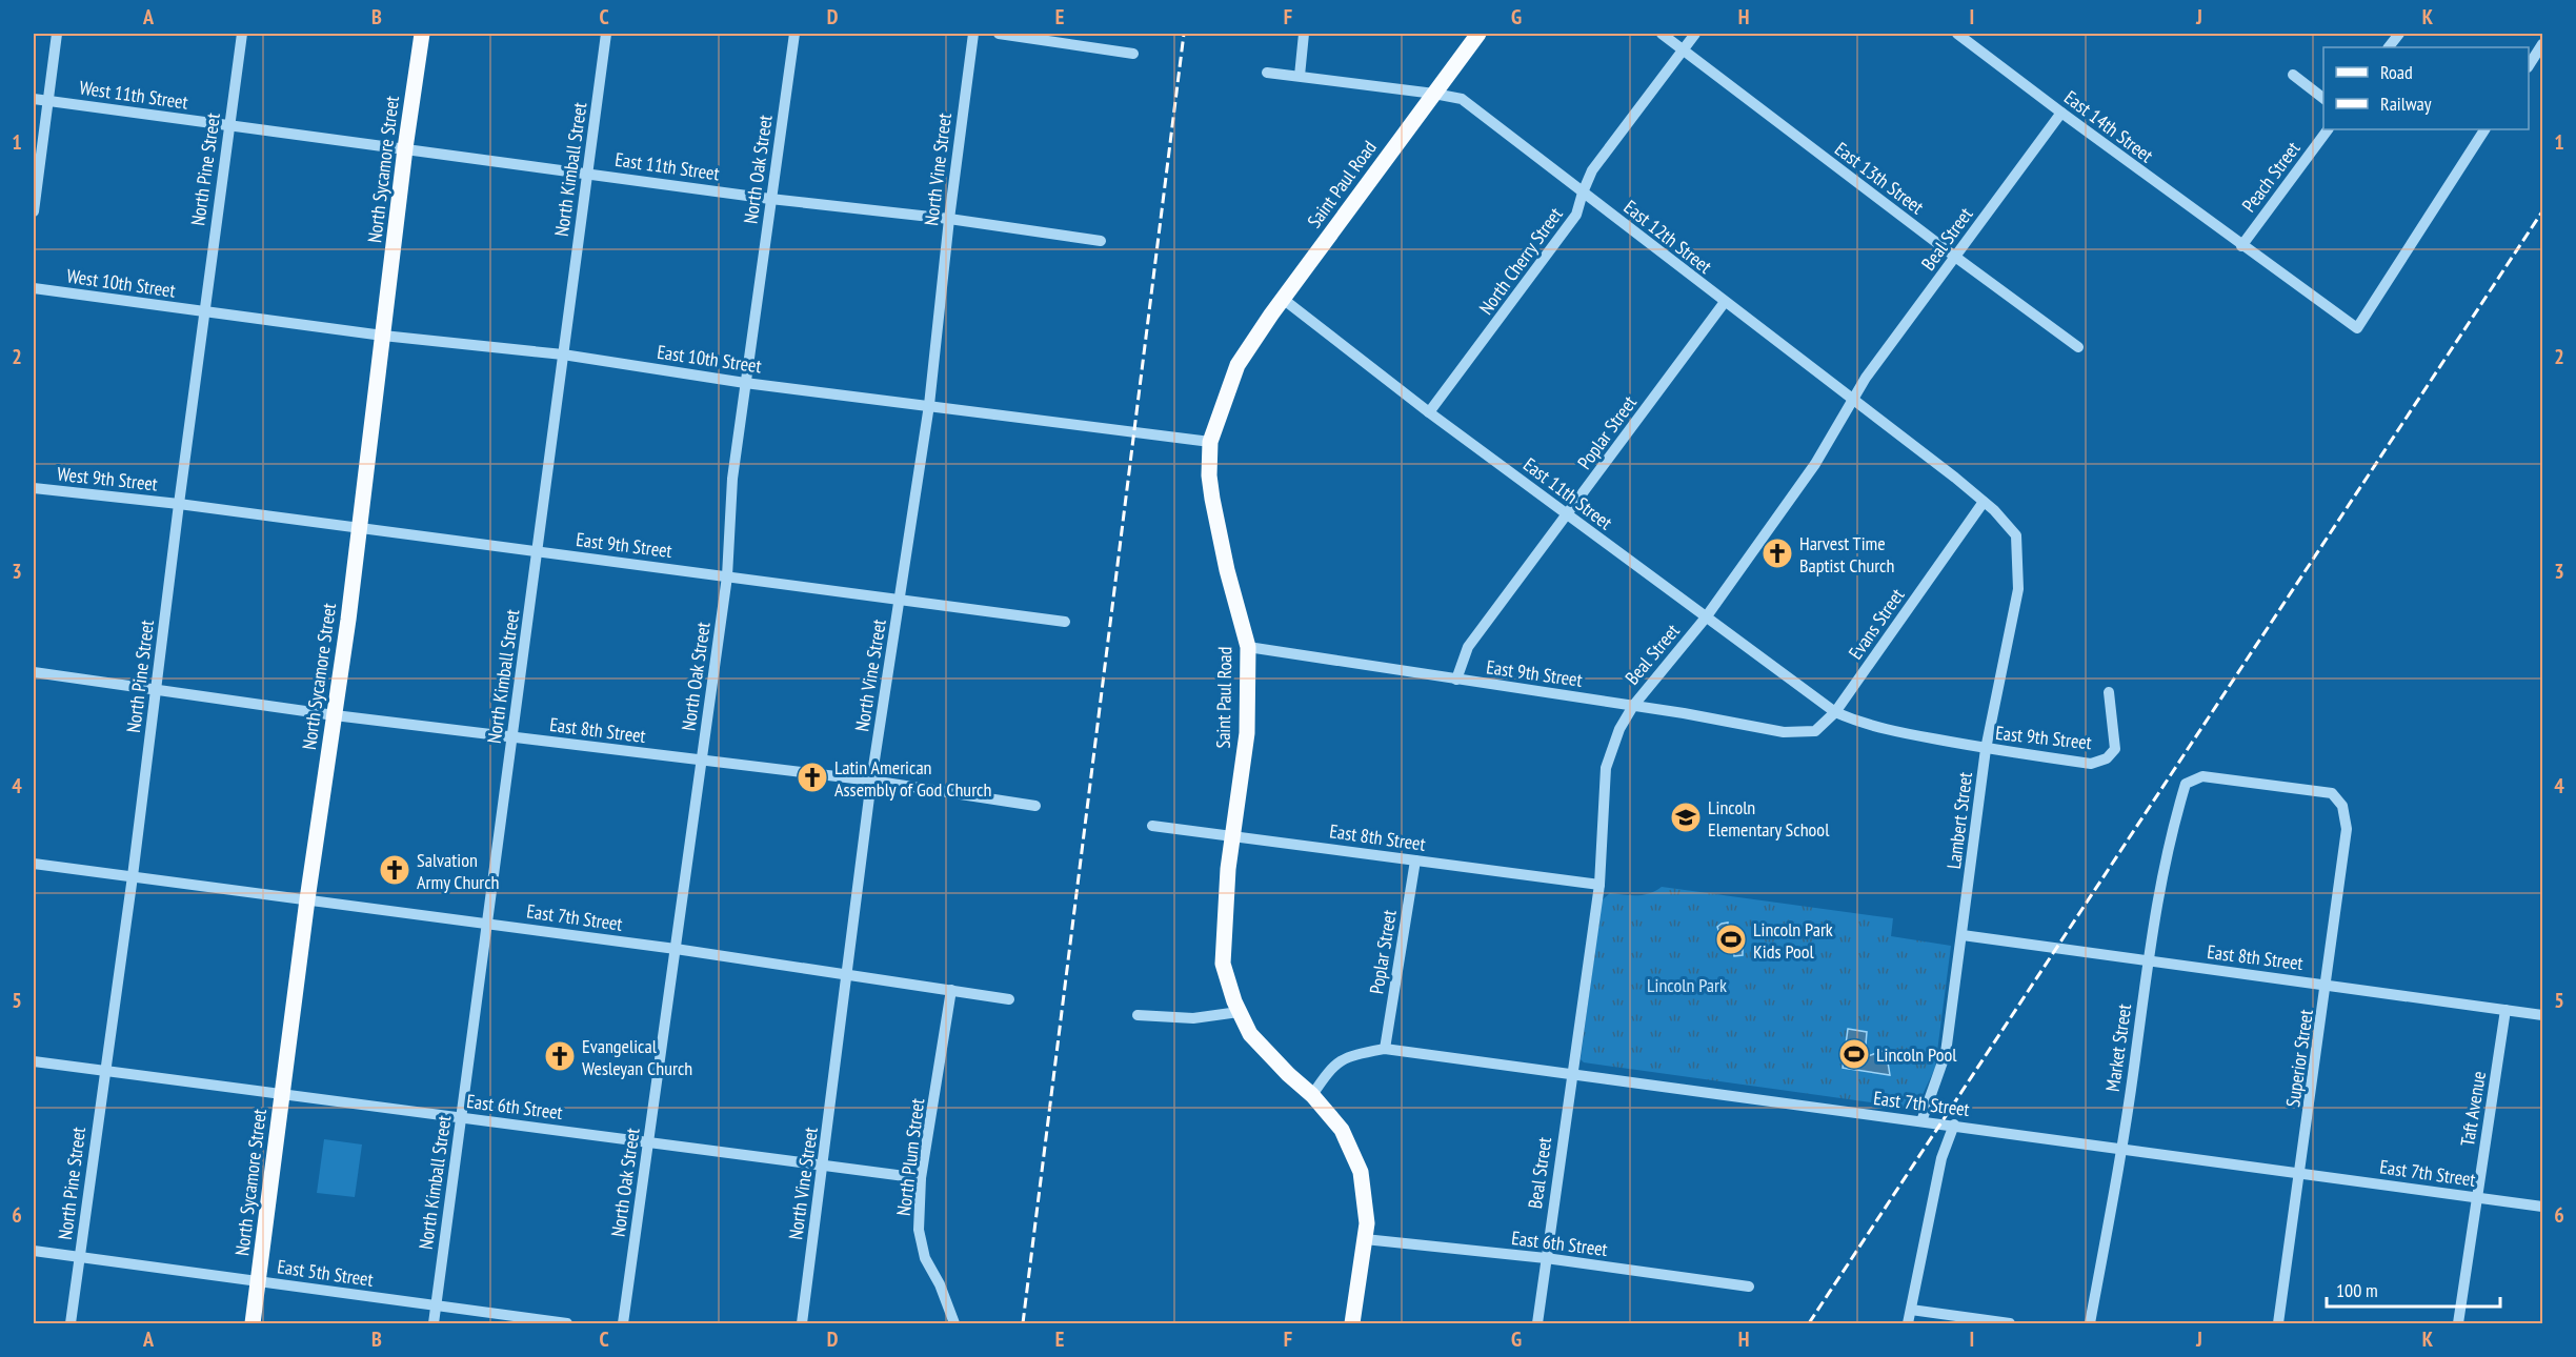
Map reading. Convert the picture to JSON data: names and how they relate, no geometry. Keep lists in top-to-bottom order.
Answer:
{
  "streets": {
    "main road": ["North Sycamore Street", "Saint Paul Road"],
    "street": [
      "West 11th Street",
      "East 14th Street",
      "East 11th Street",
      "North Pine Street",
      "North Kimball Street",
      "North Oak Street",
      "North Vine Street",
      "Peach Street",
      "East 13th Street",
      "East 12th Street",
      "Beal Street",
      "North Cherry Street",
      "West 10th Street",
      "East 10th Street",
      "Poplar Street",
      "West 9th Street",
      "East 9th Street",
      "Evans Street",
      "East 8th Street",
      "Lambert Street",
      "East 7th Street",
      "Market Street",
      "Superior Street",
      "East 6th Street",
      "Taft Avenue",
      "North Plum Street",
      "East 5th Street"
    ]
  },
  "crossings": [
    ["West 11th Street", "East 11th Street"],
    ["West 11th Street", "North Pine Street"],
    ["East 14th Street", "Peach Street"],
    ["East 14th Street", "Beal Street"],
    ["East 11th Street", "North Pine Street"],
    ["East 11th Street", "North Sycamore Street"],
    ["East 11th Street", "North Kimball Street"],
    ["East 11th Street", "North Oak Street"],
    ["East 11th Street", "North Vine Street"],
    ["East 11th Street", "Saint Paul Road"],
    ["East 11th Street", "Beal Street"],
    ["East 11th Street", "North Cherry Street"],
    ["East 11th Street", "Poplar Street"],
    ["East 11th Street", "East 9th Street"],
    ["East 11th Street", "Evans Street"],
    ["North Pine Street", "West 10th Street"],
    ["North Pine Street", "East 10th Street"],
    ["North Pine Street", "West 9th Street"],
    ["North Pine Street", "East 9th Street"],
    ["North Pine Street", "East 8th Street"],
    ["North Pine Street", "East 7th Street"],
    ["North Pine Street", "East 6th Street"],
    ["North Pine Street", "East 5th Street"],
    ["North Sycamore Street", "East 10th Street"],
    ["North Sycamore Street", "East 9th Street"],
    ["North Sycamore Street", "East 8th Street"],
    ["North Sycamore Street", "East 7th Street"],
    ["North Sycamore Street", "East 6th Street"],
    ["North Sycamore Street", "East 5th Street"],
    ["North Kimball Street", "East 10th Street"],
    ["North Kimball Street", "East 9th Street"],
    ["North Kimball Street", "East 8th Street"],
    ["North Kimball Street", "East 7th Street"],
    ["North Kimball Street", "East 6th Street"],
    ["North Kimball Street", "East 5th Street"],
    ["North Oak Street", "East 10th Street"],
    ["North Oak Street", "East 9th Street"],
    ["North Oak Street", "East 8th Street"],
    ["North Oak Street", "East 7th Street"],
    ["North Oak Street", "East 6th Street"],
    ["North Vine Street", "East 10th Street"],
    ["North Vine Street", "East 9th Street"],
    ["North Vine Street", "East 8th Street"],
    ["North Vine Street", "East 7th Street"],
    ["North Vine Street", "East 6th Street"],
    ["East 13th Street", "Beal Street"],
    ["East 13th Street", "North Cherry Street"],
    ["Saint Paul Road", "East 12th Street"],
    ["Saint Paul Road", "East 10th Street"],
    ["Saint Paul Road", "East 9th Street"],
    ["Saint Paul Road", "East 8th Street"],
    ["Saint Paul Road", "East 7th Street"],
    ["Saint Paul Road", "East 6th Street"],
    ["East 12th Street", "Beal Street"],
    ["East 12th Street", "North Cherry Street"],
    ["East 12th Street", "Poplar Street"],
    ["East 12th Street", "Evans Street"],
    ["East 12th Street", "Lambert Street"],
    ["Beal Street", "East 9th Street"],
    ["Beal Street", "East 8th Street"],
    ["Beal Street", "East 7th Street"],
    ["Beal Street", "East 6th Street"],
    ["West 10th Street", "East 10th Street"],
    ["Poplar Street", "East 9th Street"],
    ["Poplar Street", "East 8th Street"],
    ["Poplar Street", "East 7th Street"],
    ["West 9th Street", "East 9th Street"],
    ["East 9th Street", "Evans Street"],
    ["East 9th Street", "Lambert Street"],
    ["East 8th Street", "Lambert Street"],
    ["East 8th Street", "Market Street"],
    ["East 8th Street", "Superior Street"],
    ["East 8th Street", "Taft Avenue"],
    ["Lambert Street", "East 7th Street"],
    ["East 7th Street", "Market Street"],
    ["East 7th Street", "Superior Street"],
    ["East 7th Street", "Taft Avenue"],
    ["East 7th Street", "North Plum Street"],
    ["Market Street", "Superior Street"],
    ["East 6th Street", "North Plum Street"]
  ],
  "parks": ["Lincoln Park"],
  "places": {
    "church": [
      "Harvest Time Baptist Church",
      "Latin American Assembly of God Church",
      "Salvation Army Church",
      "Evangelical Wesleyan Church"
    ],
    "school or university": ["Lincoln Elementary School"],
    "sports": ["Lincoln Park Kids Pool", "Lincoln Pool"]
  },
  "legend": ["Road", "Railway"],
  "scale_bar": "100 m",
  "grid": {
    "columns": [
      "A",
      "B",
      "C",
      "D",
      "E",
      "F",
      "G",
      "H",
      "I",
      "J",
      "K"
    ],
    "rows": [
      "1",
      "2",
      "3",
      "4",
      "5",
      "6"
    ]
  }
}
